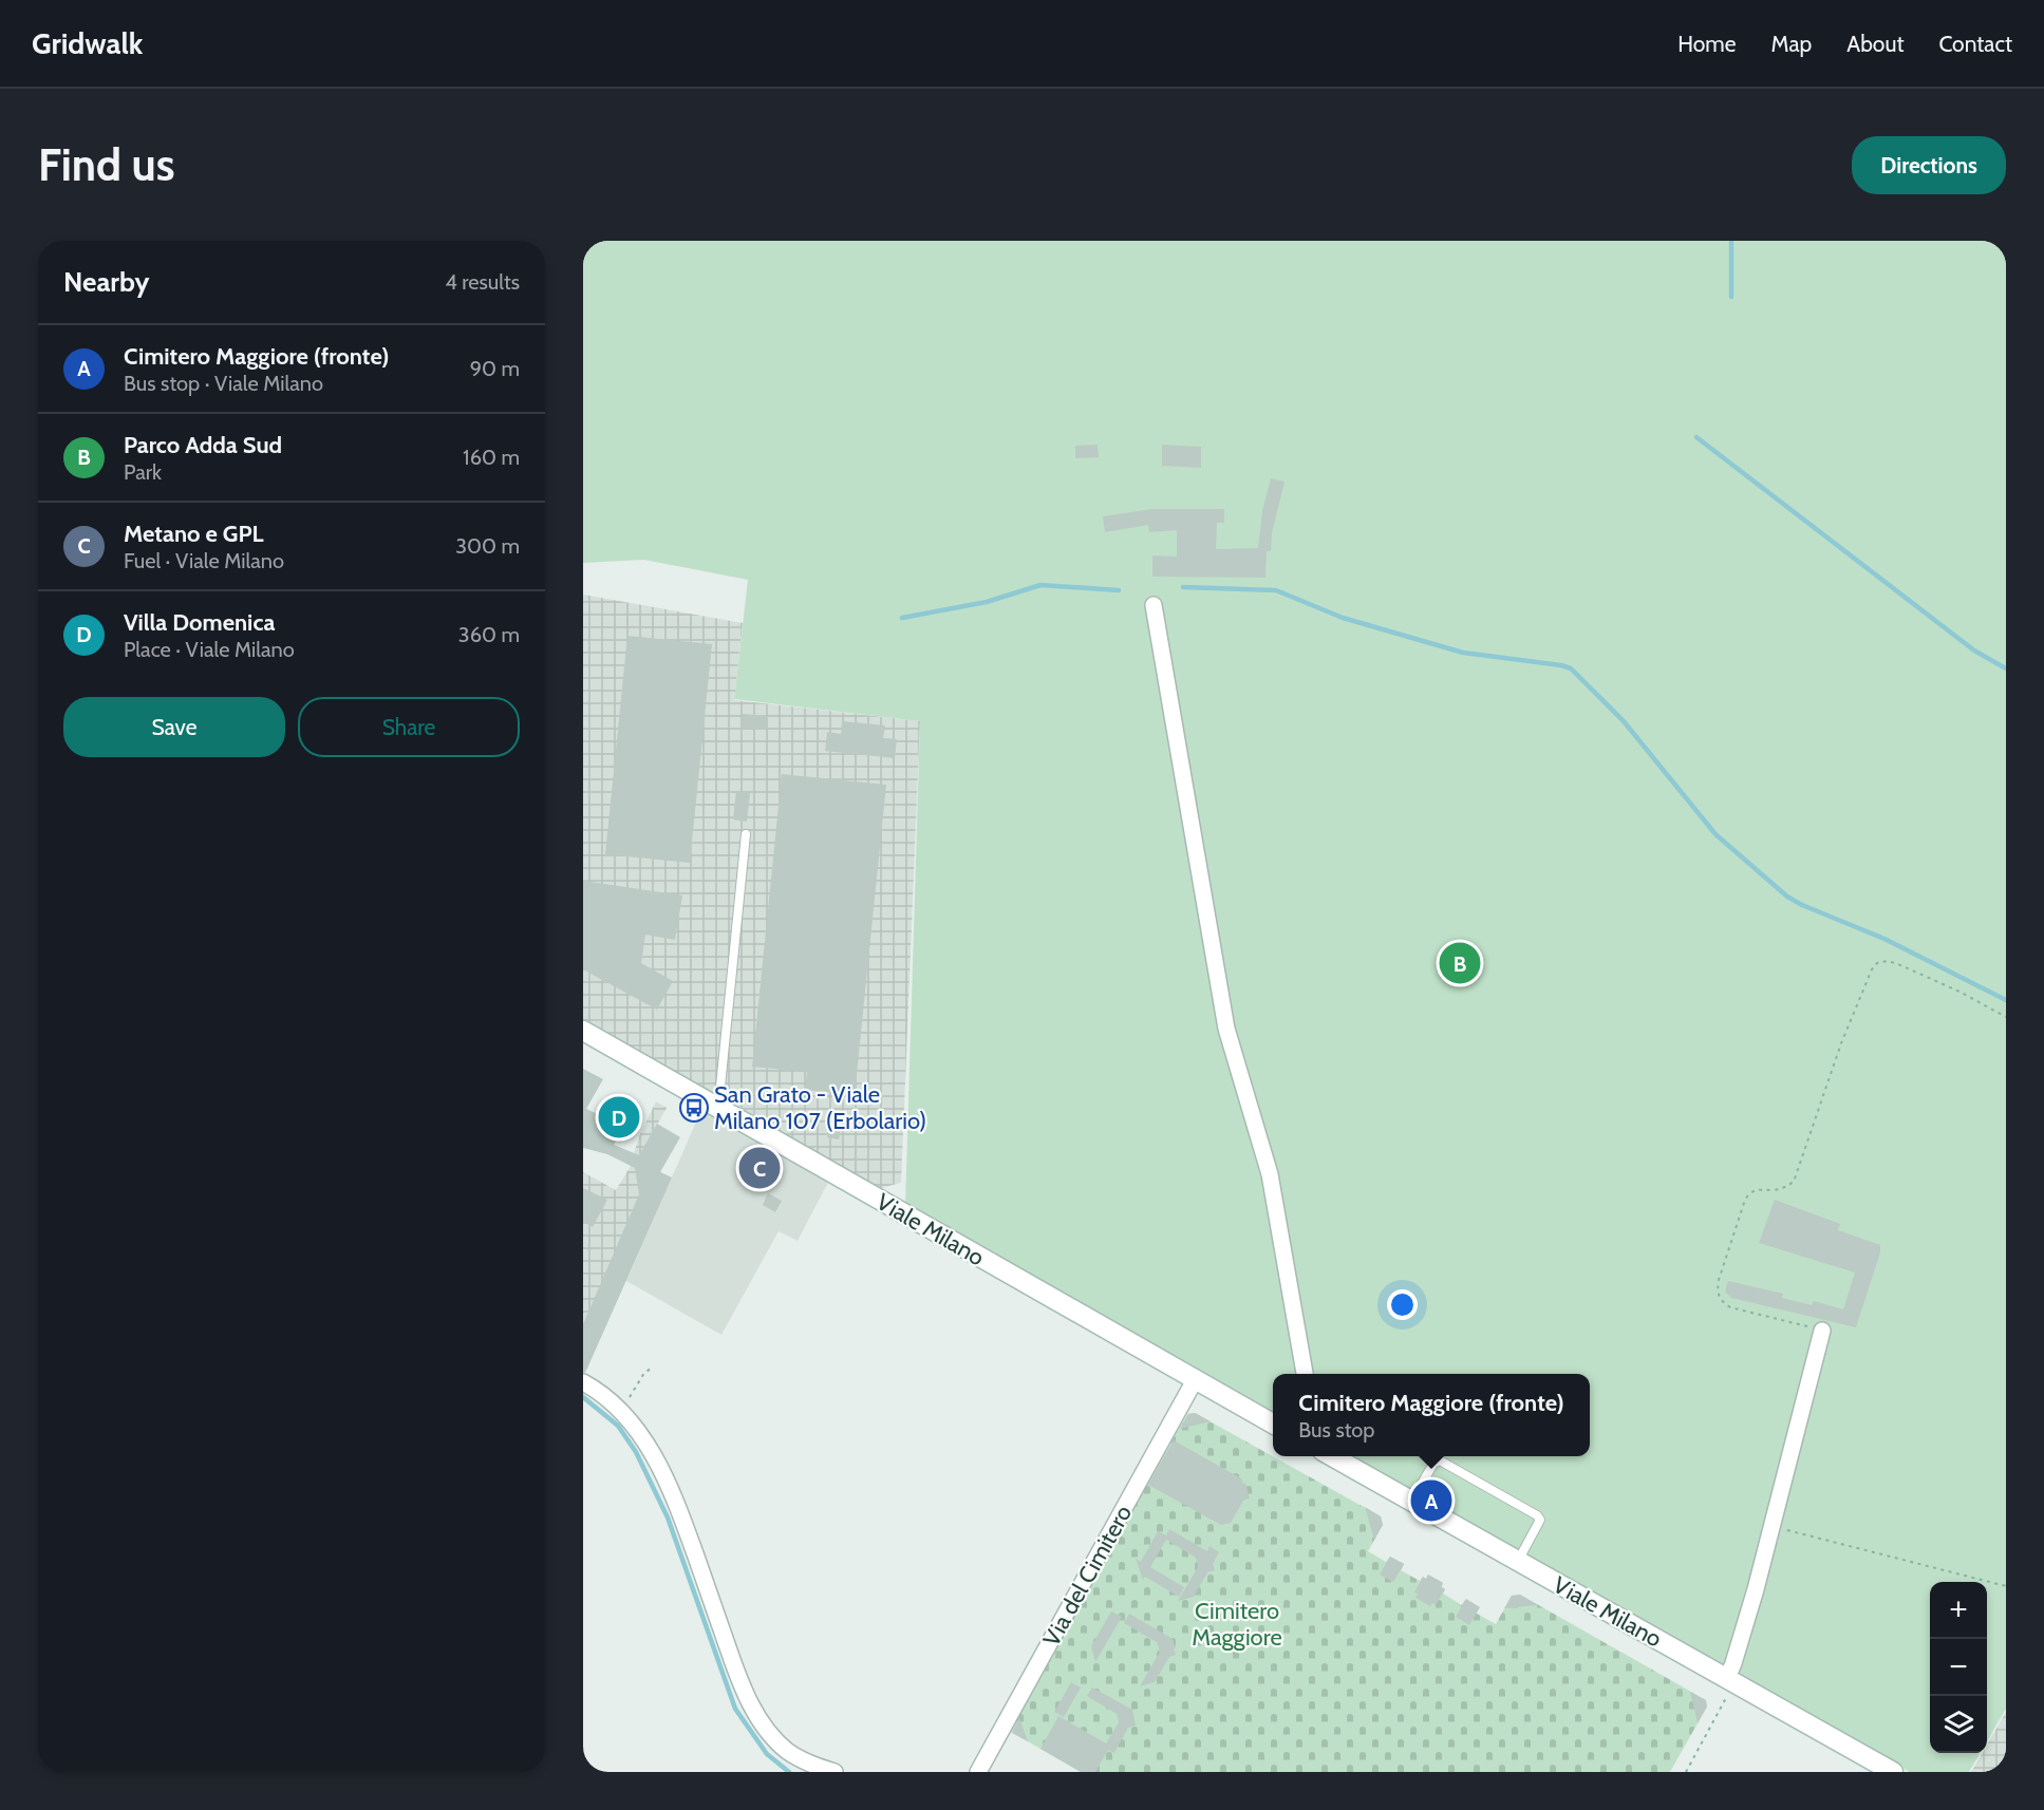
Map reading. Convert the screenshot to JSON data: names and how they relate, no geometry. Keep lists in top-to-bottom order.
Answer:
{
  "streets": {
    "street": ["Viale Milano", "Via del Cimitero"]
  },
  "crossings": [
    ["Viale Milano", "Via del Cimitero"]
  ],
  "parks": ["Cimitero Maggiore"],
  "places": {
    "bus stop": ["San Grato - Viale Milano 107 (Erbolario)"]
  },
  "page": {
    "header": "Gridwalk",
    "nav": [
      "Home",
      "Map",
      "About",
      "Contact"
    ],
    "buttons": [
      "Directions",
      ["Save", "Share"]
    ],
    "title": "Find us",
    "heading": ["Nearby", "4 results"],
    "list": [
      {
        "mark": "A",
        "name": "Cimitero Maggiore (fronte)",
        "note": "Bus stop · Viale Milano",
        "value": "90 m"
      },
      {
        "mark": "B",
        "name": "Parco Adda Sud",
        "note": "Park",
        "value": "160 m"
      },
      {
        "mark": "C",
        "name": "Metano e GPL",
        "note": "Fuel · Viale Milano",
        "value": "300 m"
      },
      {
        "mark": "D",
        "name": "Villa Domenica",
        "note": "Place · Viale Milano",
        "value": "360 m"
      }
    ],
    "pins": [
      "B",
      "D",
      "C",
      "A"
    ],
    "popup": ["Cimitero Maggiore (fronte)", "Bus stop"],
    "map_buttons": ["+", "−"]
  }
}
